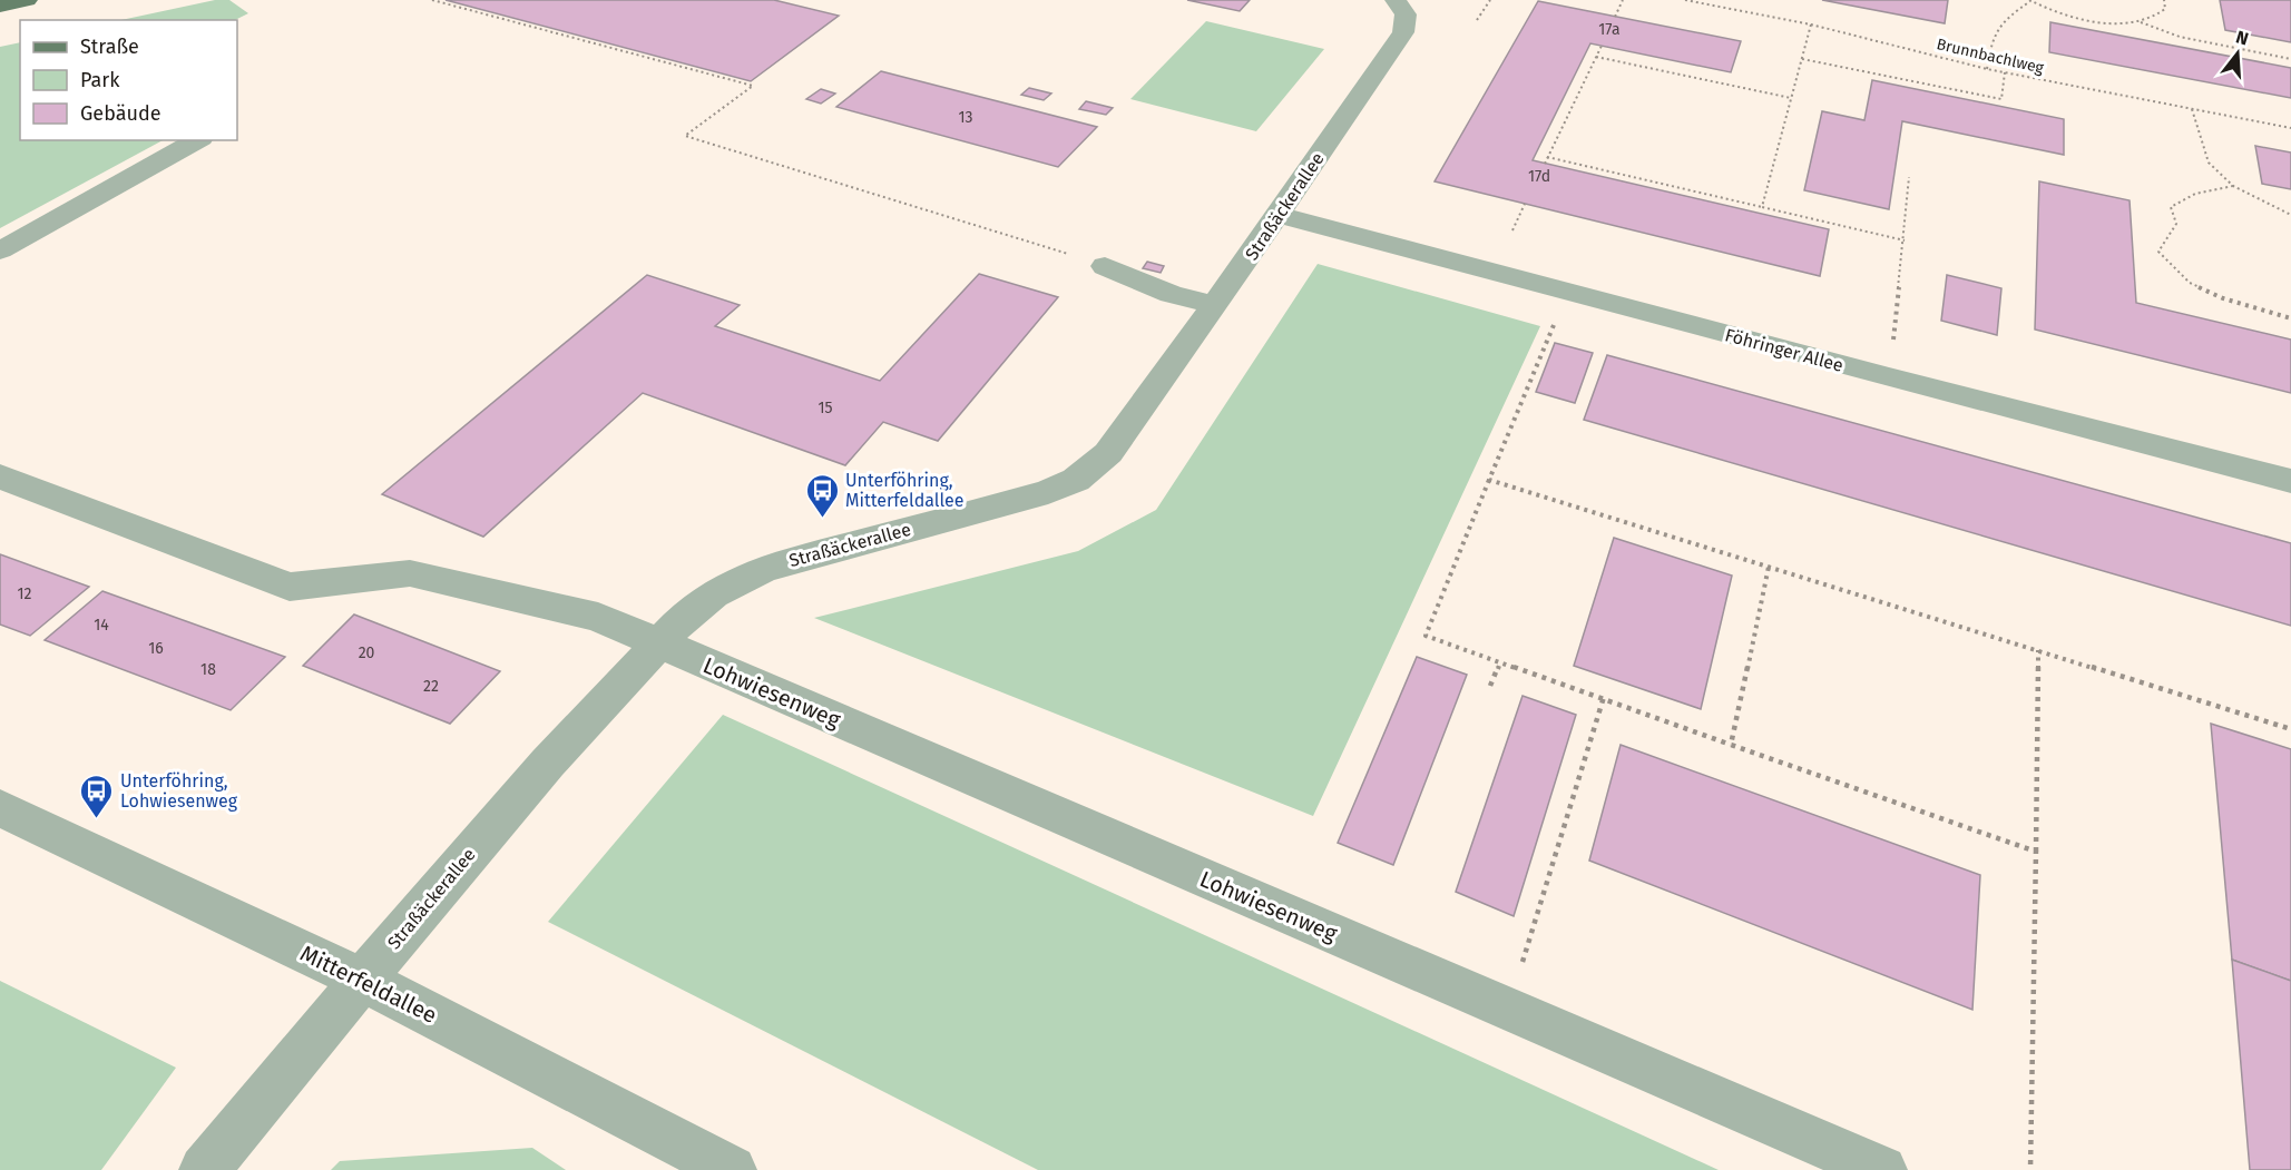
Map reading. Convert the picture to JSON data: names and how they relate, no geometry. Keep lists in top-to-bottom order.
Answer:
{
  "streets": {
    "street": [
      "Straßäckerallee",
      "Föhringer Allee",
      "Lohwiesenweg",
      "Mitterfeldallee"
    ],
    "path": ["Brunnbachlweg"]
  },
  "crossings": [
    ["Straßäckerallee", "Föhringer Allee"],
    ["Straßäckerallee", "Lohwiesenweg"],
    ["Straßäckerallee", "Mitterfeldallee"]
  ],
  "places": {
    "bus stop": ["Unterföhring, Mitterfeldallee", "Unterföhring, Lohwiesenweg"]
  },
  "house_numbers": [
    "17a",
    "13",
    "17d",
    "15",
    "12",
    "14",
    "16",
    "20",
    "18",
    "22"
  ],
  "legend": ["Straße", "Park", "Gebäude"],
  "north": "top"
}
